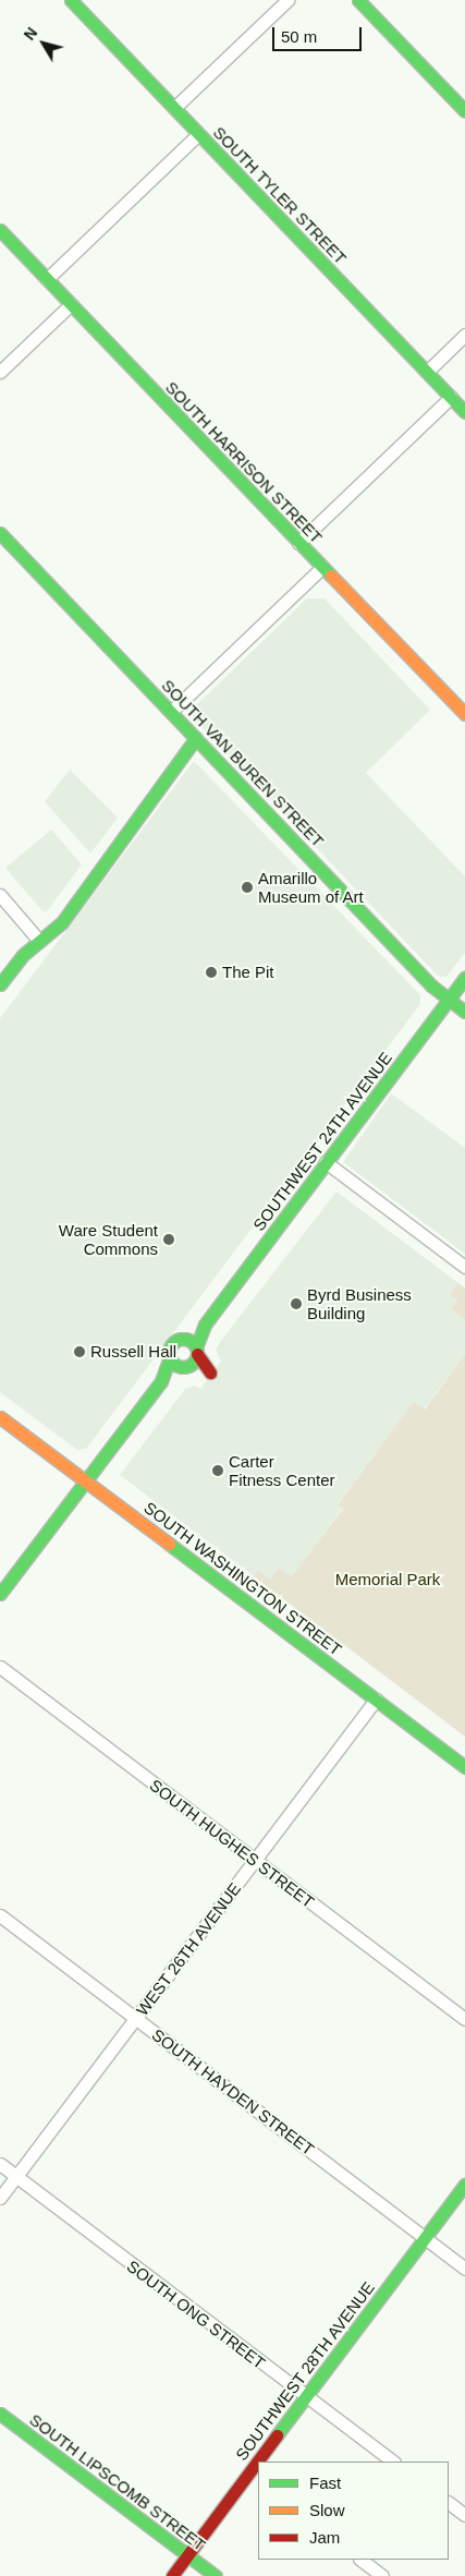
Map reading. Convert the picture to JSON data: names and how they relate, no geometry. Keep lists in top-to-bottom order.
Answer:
{
  "streets": {
    "main road": [
      "SOUTH TYLER STREET",
      "SOUTH HARRISON STREET",
      "SOUTH VAN BUREN STREET",
      "SOUTHWEST 24TH AVENUE",
      "SOUTH WASHINGTON STREET",
      "SOUTHWEST 28TH AVENUE",
      "SOUTH LIPSCOMB STREET"
    ],
    "street": [
      "SOUTH HUGHES STREET",
      "WEST 26TH AVENUE",
      "SOUTH HAYDEN STREET",
      "SOUTH ONG STREET"
    ]
  },
  "crossings": [
    ["SOUTH VAN BUREN STREET", "SOUTHWEST 24TH AVENUE"],
    ["SOUTHWEST 24TH AVENUE", "SOUTH WASHINGTON STREET"],
    ["SOUTH WASHINGTON STREET", "WEST 26TH AVENUE"],
    ["SOUTH HUGHES STREET", "WEST 26TH AVENUE"],
    ["WEST 26TH AVENUE", "SOUTH HAYDEN STREET"],
    ["WEST 26TH AVENUE", "SOUTH ONG STREET"],
    ["SOUTH HAYDEN STREET", "SOUTHWEST 28TH AVENUE"],
    ["SOUTH ONG STREET", "SOUTHWEST 28TH AVENUE"],
    ["SOUTHWEST 28TH AVENUE", "SOUTH LIPSCOMB STREET"]
  ],
  "parks": ["Memorial Park"],
  "places": [
    "Amarillo Museum of Art",
    "The Pit",
    "Ware Student Commons",
    "Byrd Business Building",
    "Russell Hall",
    "Carter Fitness Center"
  ],
  "legend": ["Fast", "Slow", "Jam"],
  "scale_bar": "50 m",
  "north": "top left"
}
